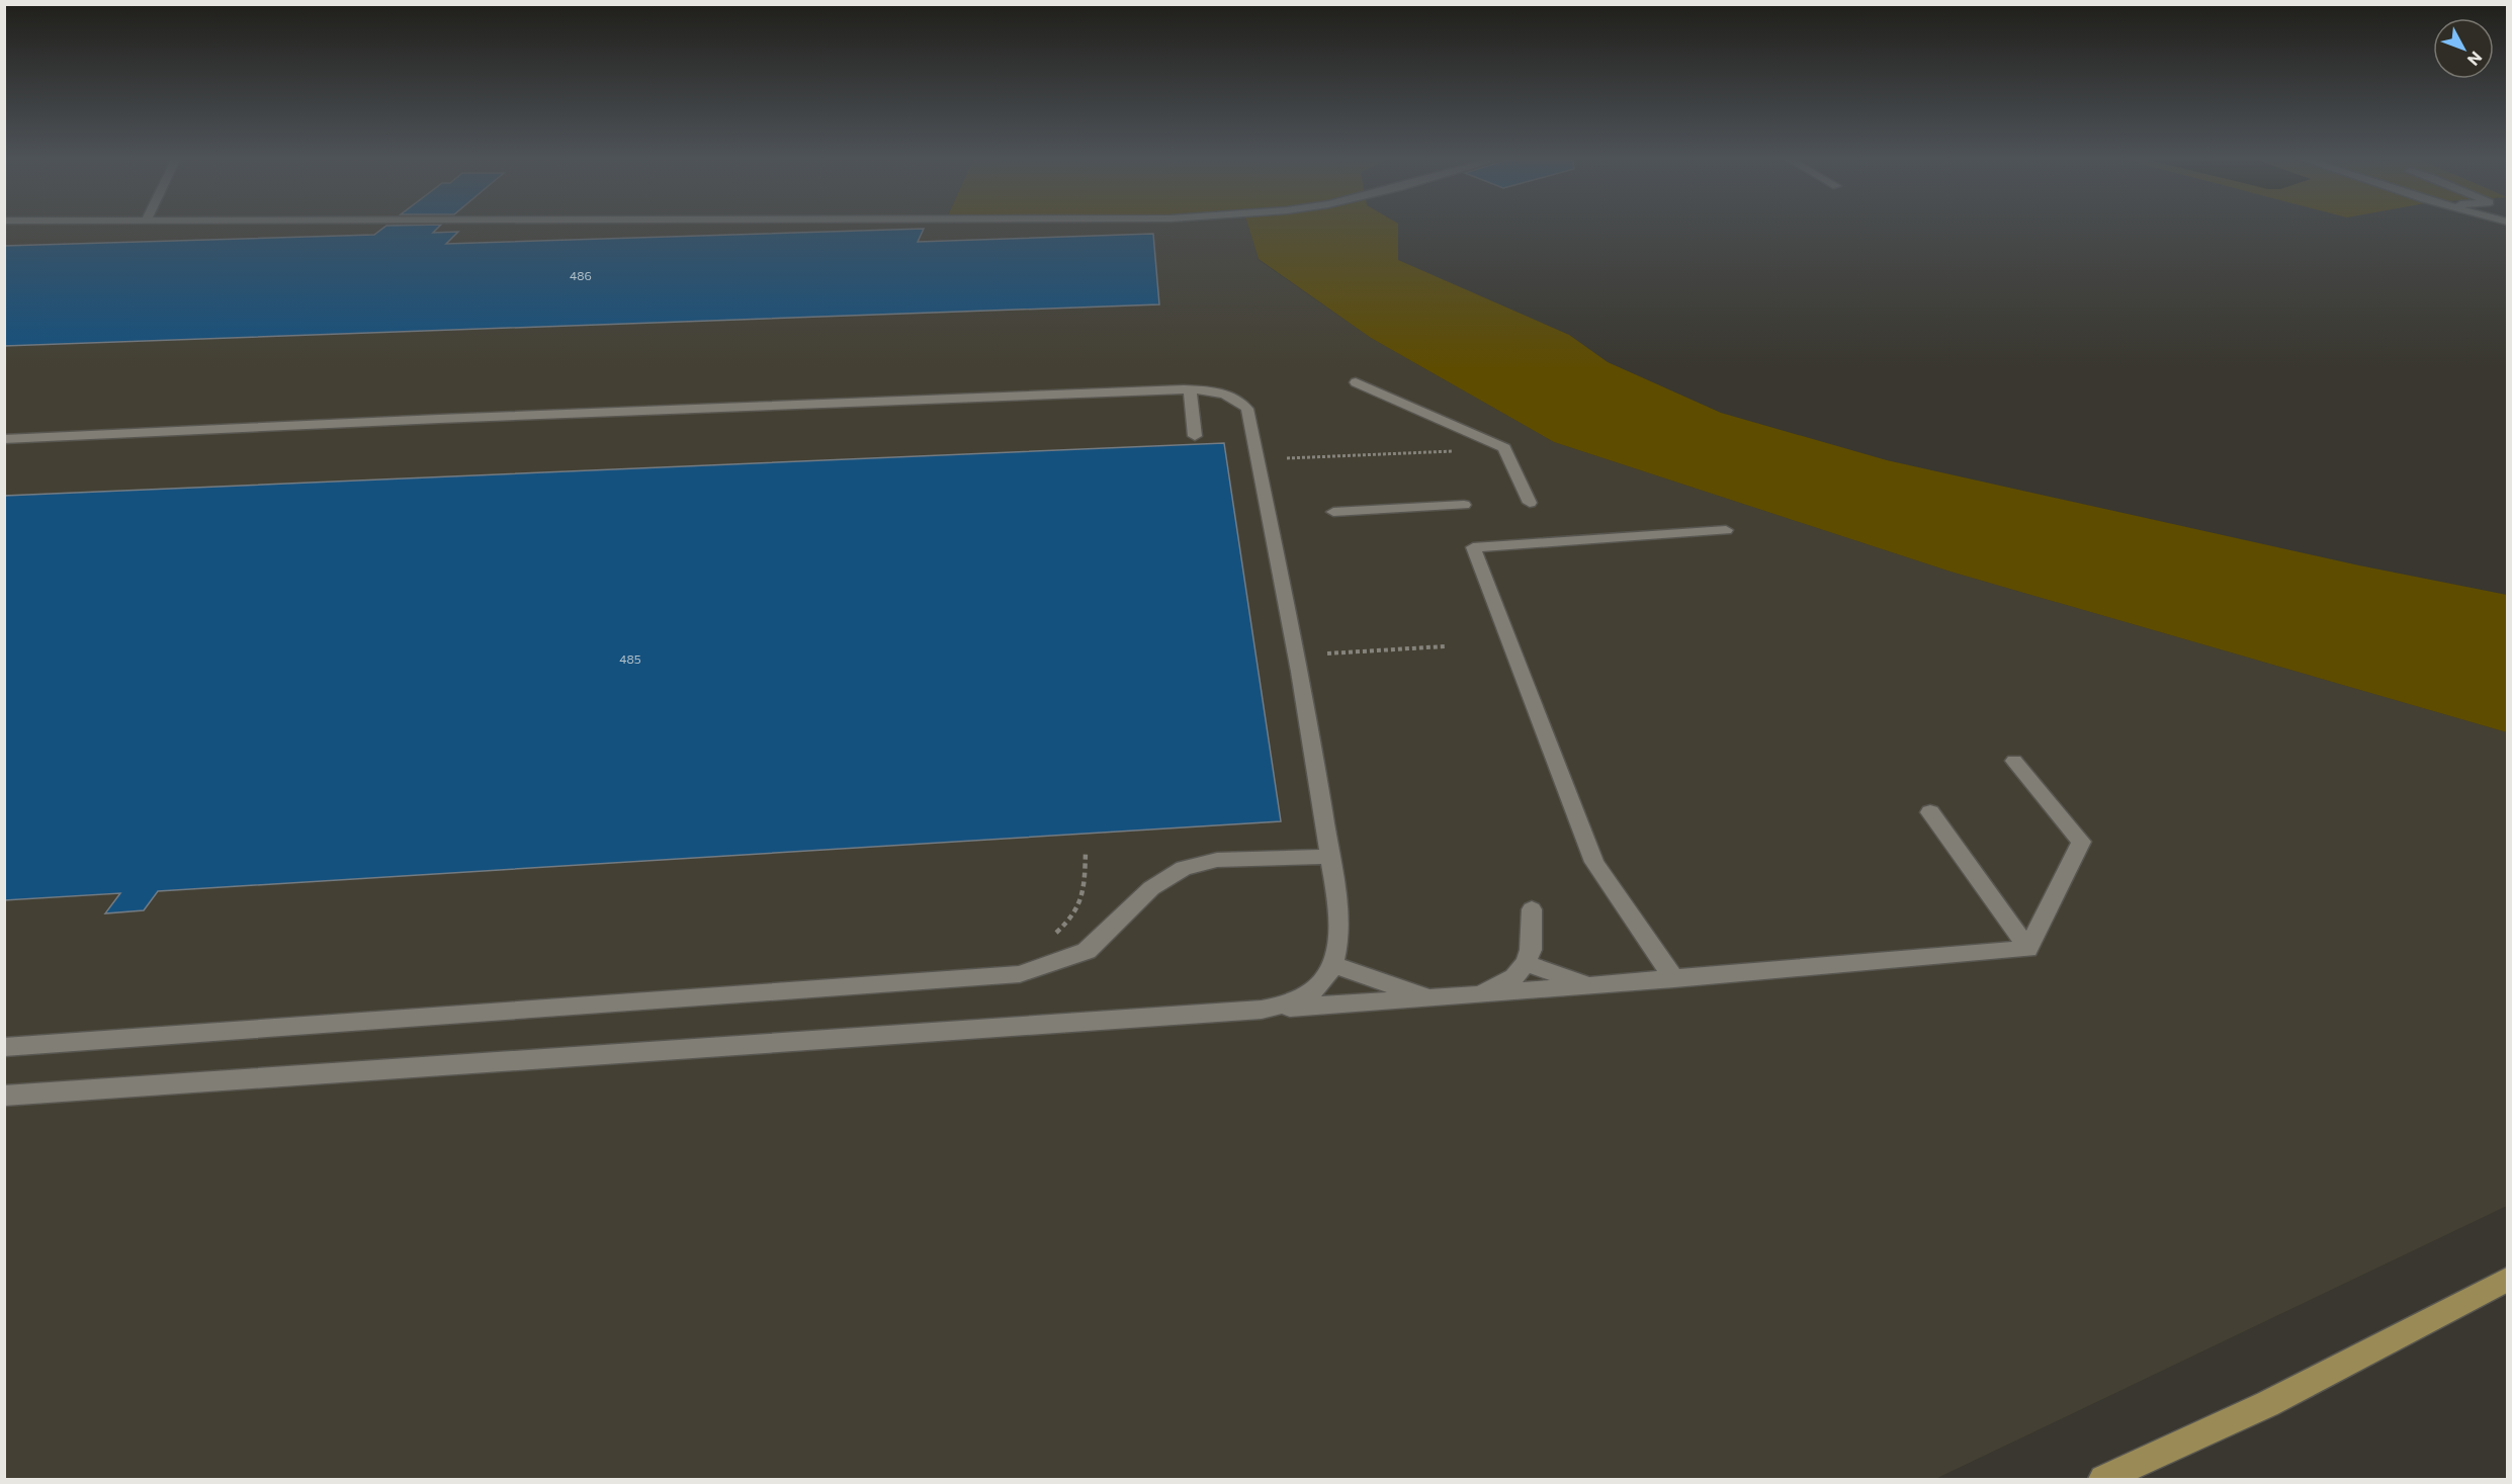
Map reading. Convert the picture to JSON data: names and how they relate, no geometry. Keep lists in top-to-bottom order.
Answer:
{
  "house_numbers": ["486", "485"],
  "north": "bottom right"
}
